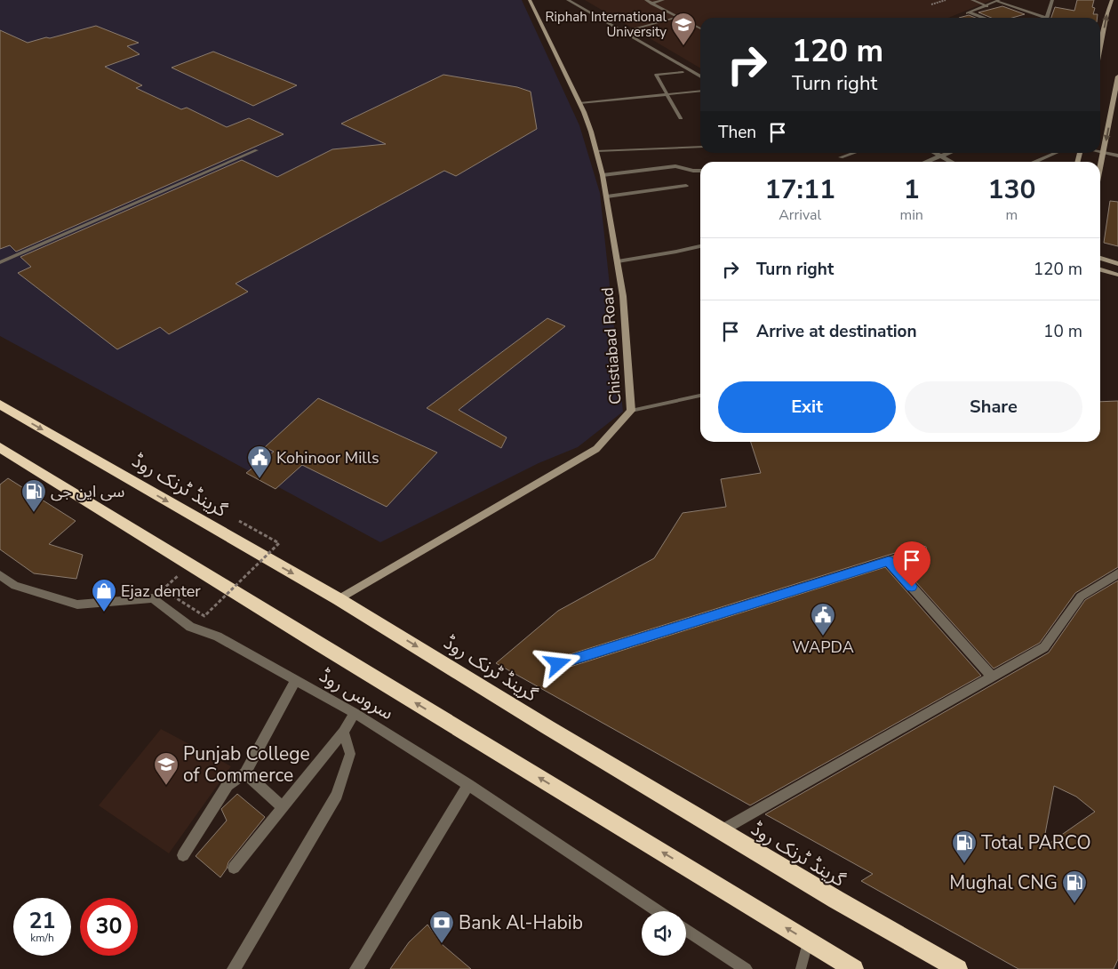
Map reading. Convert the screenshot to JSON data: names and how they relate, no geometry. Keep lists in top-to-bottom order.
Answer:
{
  "streets": {
    "highway": ["گرینڈ ٹرنک روڈ"],
    "main road": ["Chistiabad Road"],
    "street": ["سروس روڈ"]
  },
  "crossings": [
    ["Chistiabad Road", "گرینڈ ٹرنک روڈ"]
  ],
  "places": {
    "school or university": ["Riphah International University", "Punjab College of Commerce"],
    "public building": ["Kohinoor Mills", "WAPDA"],
    "fuel station": ["سی این جی", "Total PARCO", "Mughal CNG"],
    "shop": ["Ejaz denter"],
    "bank": ["Bank Al-Habib"]
  },
  "page": {
    "turn": ["120 m", "Turn right"],
    "then": "Then",
    "eta": [
      "17:11",
      "Arrival",
      "1",
      "min",
      "130",
      "m"
    ],
    "list": [
      {
        "name": "Turn right",
        "value": "120 m"
      },
      {
        "name": "Arrive at destination",
        "value": "10 m"
      }
    ],
    "buttons": ["Exit", "Share"],
    "speed": "21 km/h",
    "limit": "30"
  }
}
